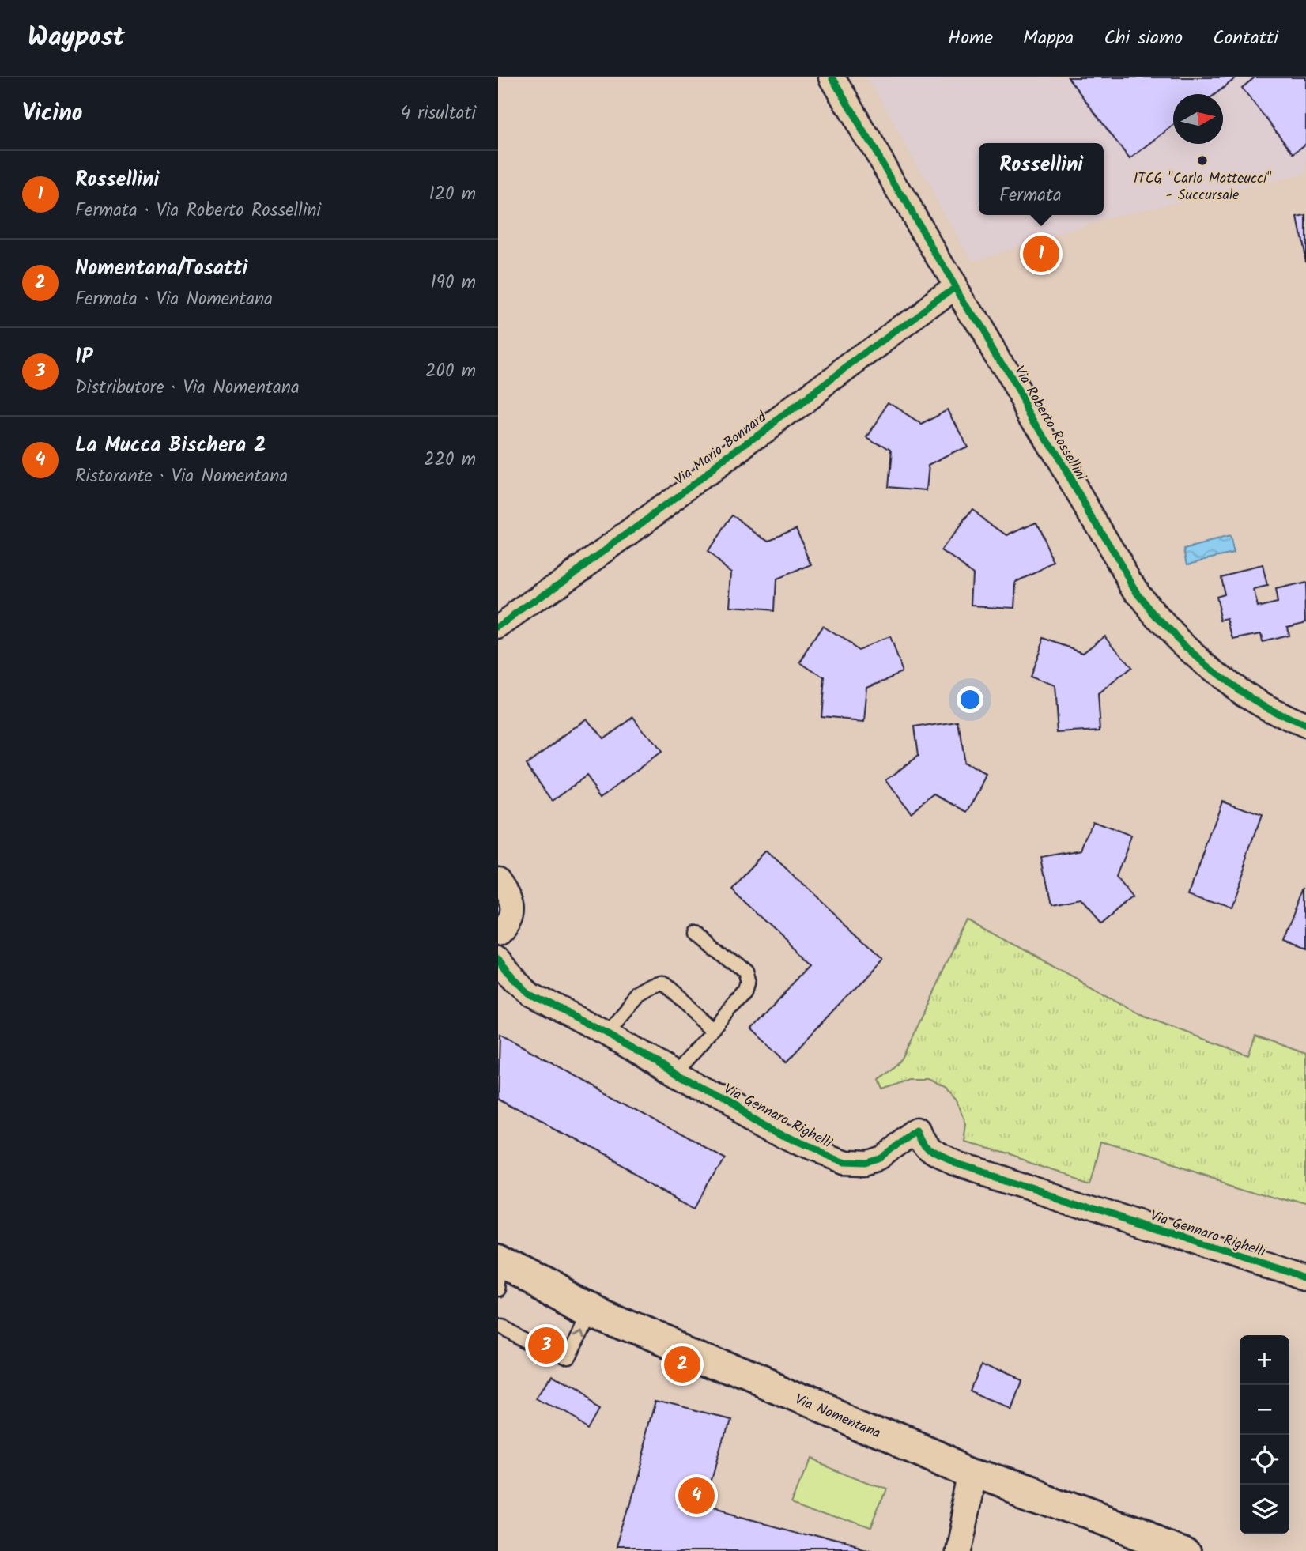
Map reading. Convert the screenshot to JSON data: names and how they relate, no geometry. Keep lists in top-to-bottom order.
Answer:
{
  "streets": {
    "main road": ["Via Nomentana"],
    "street": ["Via Roberto Rossellini", "Via Mario Bonnard", "Via Gennaro Righelli"]
  },
  "crossings": [
    ["Via Roberto Rossellini", "Via Mario Bonnard"]
  ],
  "places": ["ITCG \"Carlo Matteucci\" - Succursale"],
  "north": "right",
  "page": {
    "header": "Waypost",
    "nav": [
      "Home",
      "Mappa",
      "Chi siamo",
      "Contatti"
    ],
    "heading": ["Vicino", "4 risultati"],
    "popup": ["Rossellini", "Fermata"],
    "list": [
      {
        "mark": "1",
        "name": "Rossellini",
        "note": "Fermata · Via Roberto Rossellini",
        "value": "120 m"
      },
      {
        "mark": "2",
        "name": "Nomentana/Tosatti",
        "note": "Fermata · Via Nomentana",
        "value": "190 m"
      },
      {
        "mark": "3",
        "name": "IP",
        "note": "Distributore · Via Nomentana",
        "value": "200 m"
      },
      {
        "mark": "4",
        "name": "La Mucca Bischera 2",
        "note": "Ristorante · Via Nomentana",
        "value": "220 m"
      }
    ],
    "pins": [
      "1",
      "3",
      "2",
      "4"
    ],
    "map_buttons": ["+", "−"]
  }
}
